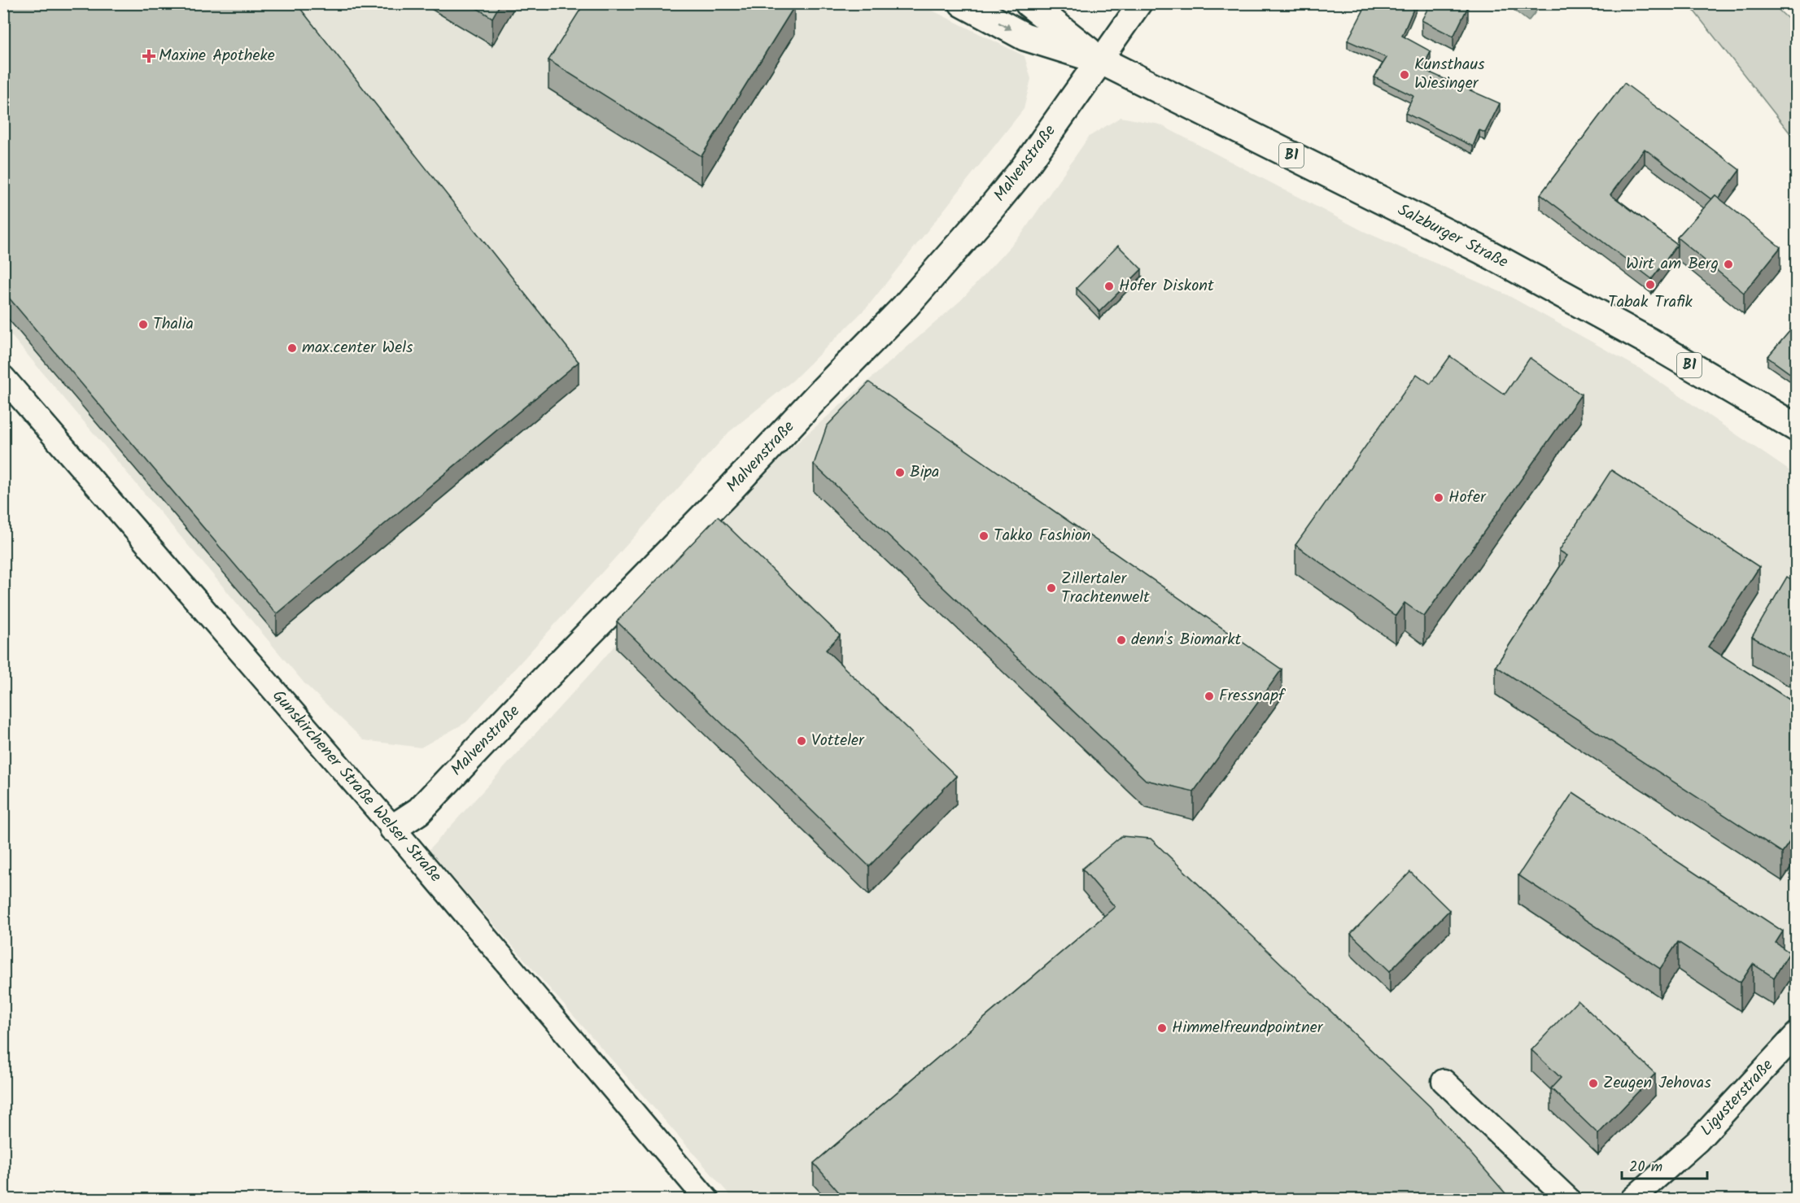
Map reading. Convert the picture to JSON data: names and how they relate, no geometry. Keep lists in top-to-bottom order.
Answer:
{
  "streets": {
    "street": [
      "B1",
      "Malvenstraße",
      "Salzburger Straße",
      "Gunskirchener Straße Welser Straße",
      "Ligusterstraße"
    ]
  },
  "crossings": [
    ["Malvenstraße", "Salzburger Straße"],
    ["Malvenstraße", "Gunskirchener Straße Welser Straße"]
  ],
  "places": {
    "health": ["Maxine Apotheke"],
    "other": [
      "Kunsthaus Wiesinger",
      "Wirt am Berg",
      "Tabak Trafik",
      "Hofer Diskont",
      "Thalia",
      "max.center Wels",
      "Bipa",
      "Hofer",
      "Takko Fashion",
      "Zillertaler Trachtenwelt",
      "denn's Biomarkt",
      "Fressnapf",
      "Votteler",
      "Himmelfreundpointner",
      "Zeugen Jehovas"
    ]
  },
  "scale_bar": "20 m"
}
